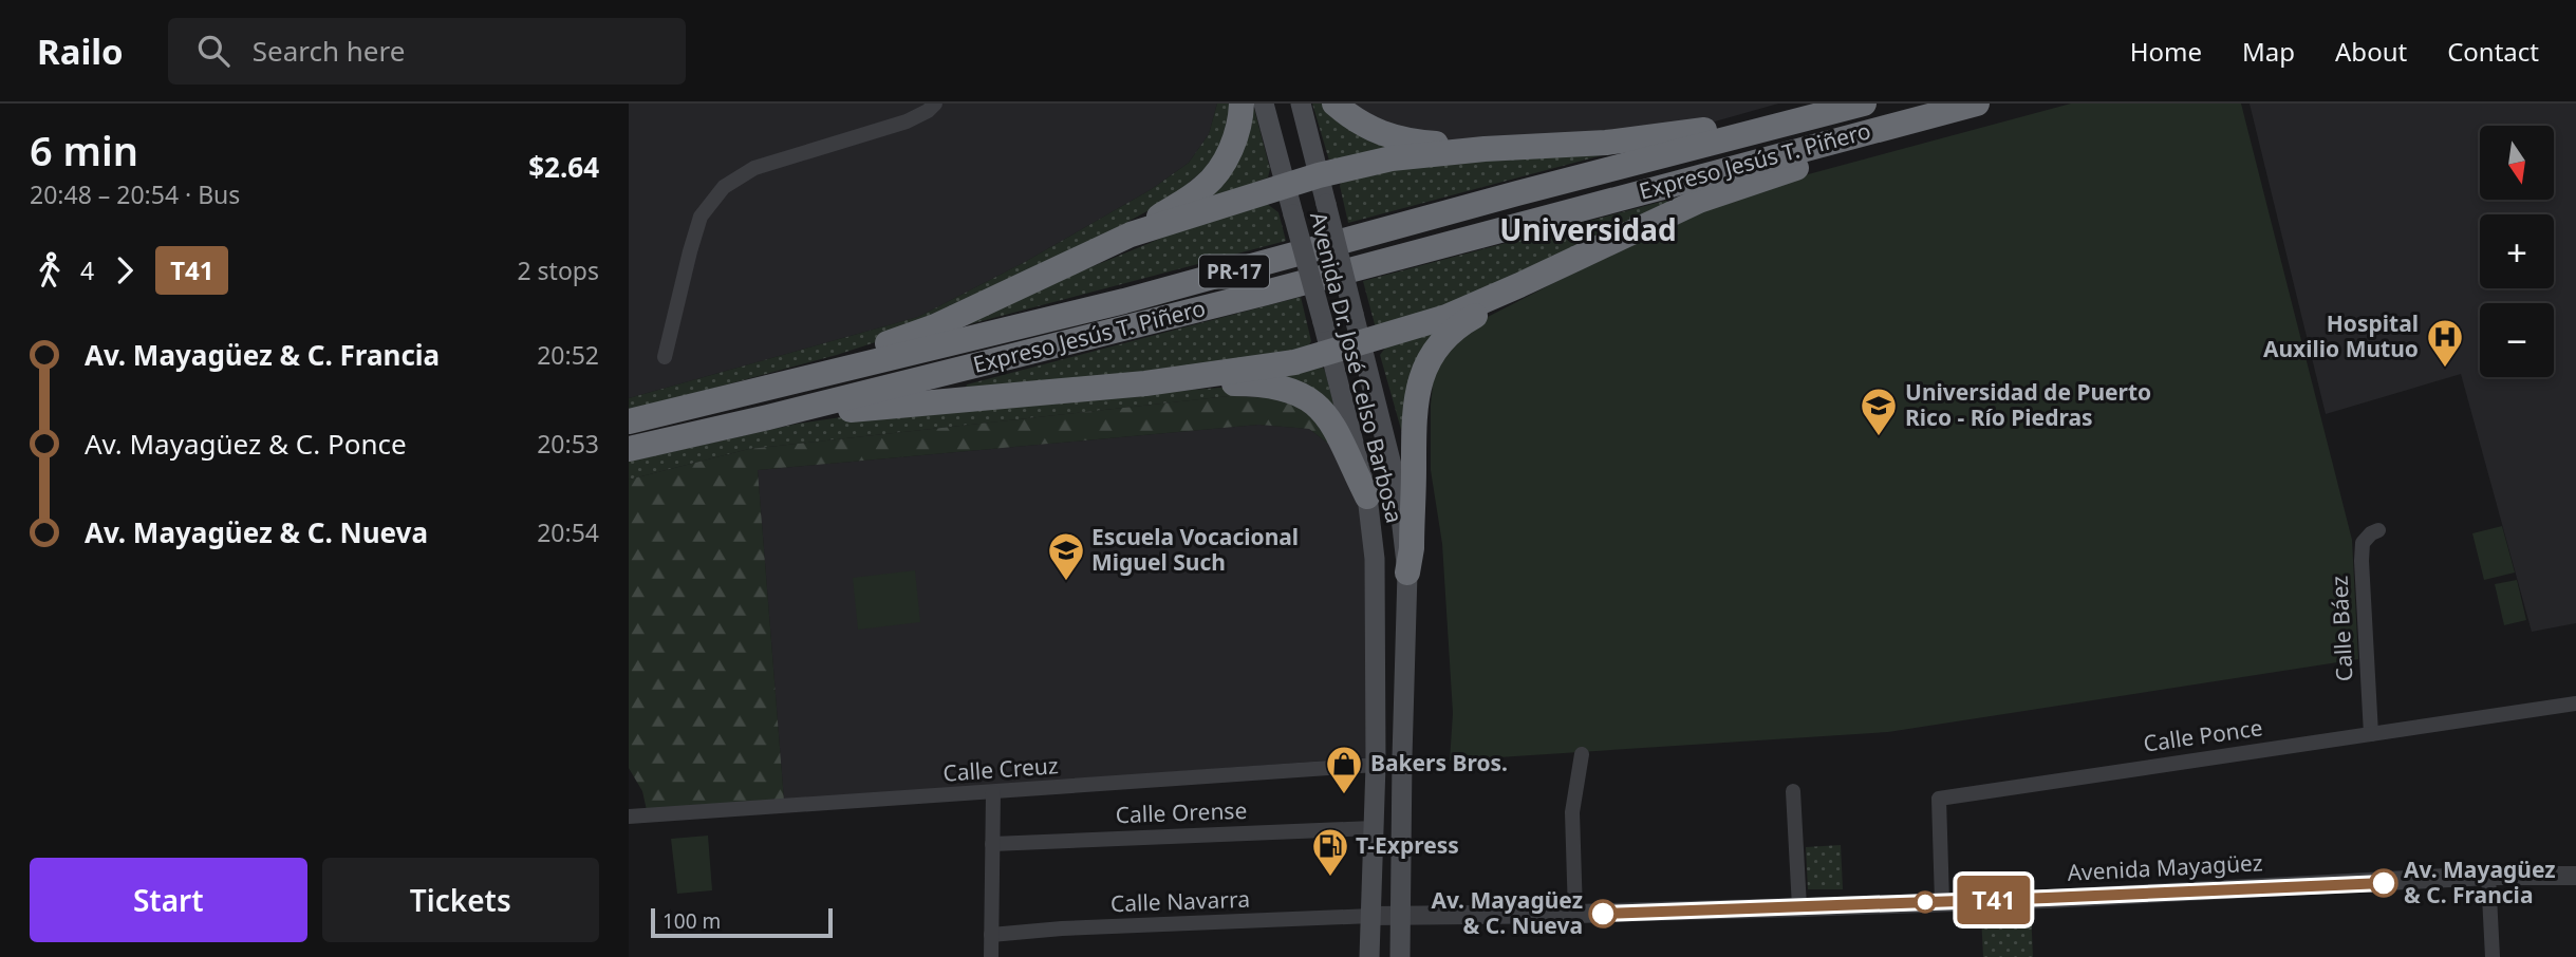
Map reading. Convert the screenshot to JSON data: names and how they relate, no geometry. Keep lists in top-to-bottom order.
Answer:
{
  "streets": {
    "highway": ["Expreso Jesús T. Piñero", "PR-17"],
    "main road": ["Avenida Dr. José Celso Barbosa"],
    "street": [
      "Calle Báez",
      "Calle Ponce",
      "Calle Creuz",
      "Calle Orense",
      "Avenida Mayagüez",
      "Calle Navarra"
    ]
  },
  "crossings": [
    ["Avenida Dr. José Celso Barbosa", "Calle Creuz"],
    ["Avenida Dr. José Celso Barbosa", "Calle Orense"],
    ["Avenida Dr. José Celso Barbosa", "Avenida Mayagüez"],
    ["Avenida Dr. José Celso Barbosa", "Calle Navarra"],
    ["Calle Báez", "Calle Ponce"],
    ["Calle Ponce", "Avenida Mayagüez"],
    ["Avenida Mayagüez", "Calle Navarra"]
  ],
  "districts": ["Universidad"],
  "places": {
    "hospital": ["Hospital Auxilio Mutuo"],
    "school or university": ["Universidad de Puerto Rico - Río Piedras", "Escuela Vocacional Miguel Such"],
    "shop": ["Bakers Bros."],
    "fuel station": ["T-Express"],
    "other": ["Av. Mayagüez & C. Francia", "Av. Mayagüez & C. Nueva"]
  },
  "lines": ["bus line T41"],
  "scale_bar": "100 m",
  "north": "bottom",
  "page": {
    "header": "Railo",
    "search": "Search here",
    "nav": [
      "Home",
      "Map",
      "About",
      "Contact"
    ],
    "heading": ["6 min", "20:48 – 20:54 · Bus", "$2.64"],
    "on_map": "T41",
    "map_buttons": ["+", "−"],
    "legs": ["4", "T41", "2 stops"],
    "list": [
      {
        "name": "Av. Mayagüez & C. Francia",
        "value": "20:52"
      },
      {
        "name": "Av. Mayagüez & C. Ponce",
        "value": "20:53"
      },
      {
        "name": "Av. Mayagüez & C. Nueva",
        "value": "20:54"
      }
    ],
    "buttons": ["Start", "Tickets"],
    "scale": "100 m"
  }
}
